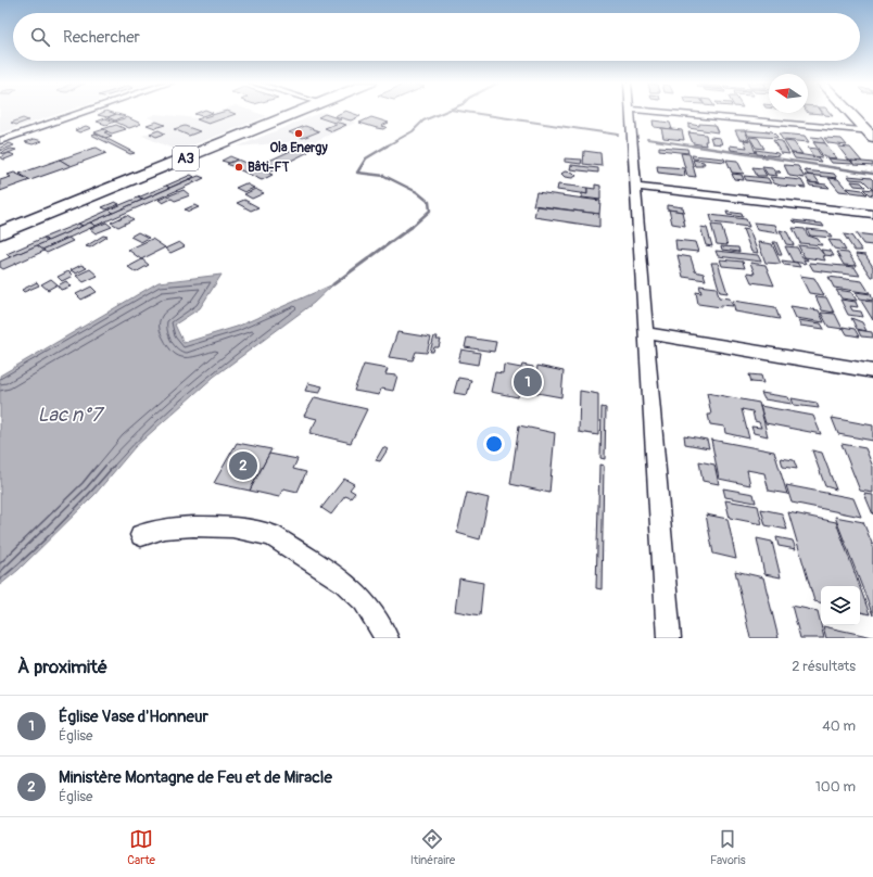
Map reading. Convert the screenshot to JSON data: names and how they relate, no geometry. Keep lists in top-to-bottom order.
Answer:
{
  "streets": {
    "highway": ["A3"]
  },
  "water": ["Lac n°7"],
  "places": ["Ola Energy", "Bâti-FT"],
  "north": "left",
  "page": {
    "search": "Rechercher",
    "pins": ["1", "2"],
    "heading": ["À proximité", "2 résultats"],
    "list": [
      {
        "mark": "1",
        "name": "Église Vase d'Honneur",
        "note": "Église",
        "value": "40 m"
      },
      {
        "mark": "2",
        "name": "Ministère Montagne de Feu et de Miracle",
        "note": "Église",
        "value": "100 m"
      }
    ],
    "nav": ["Carte", "Itinéraire", "Favoris"]
  }
}
